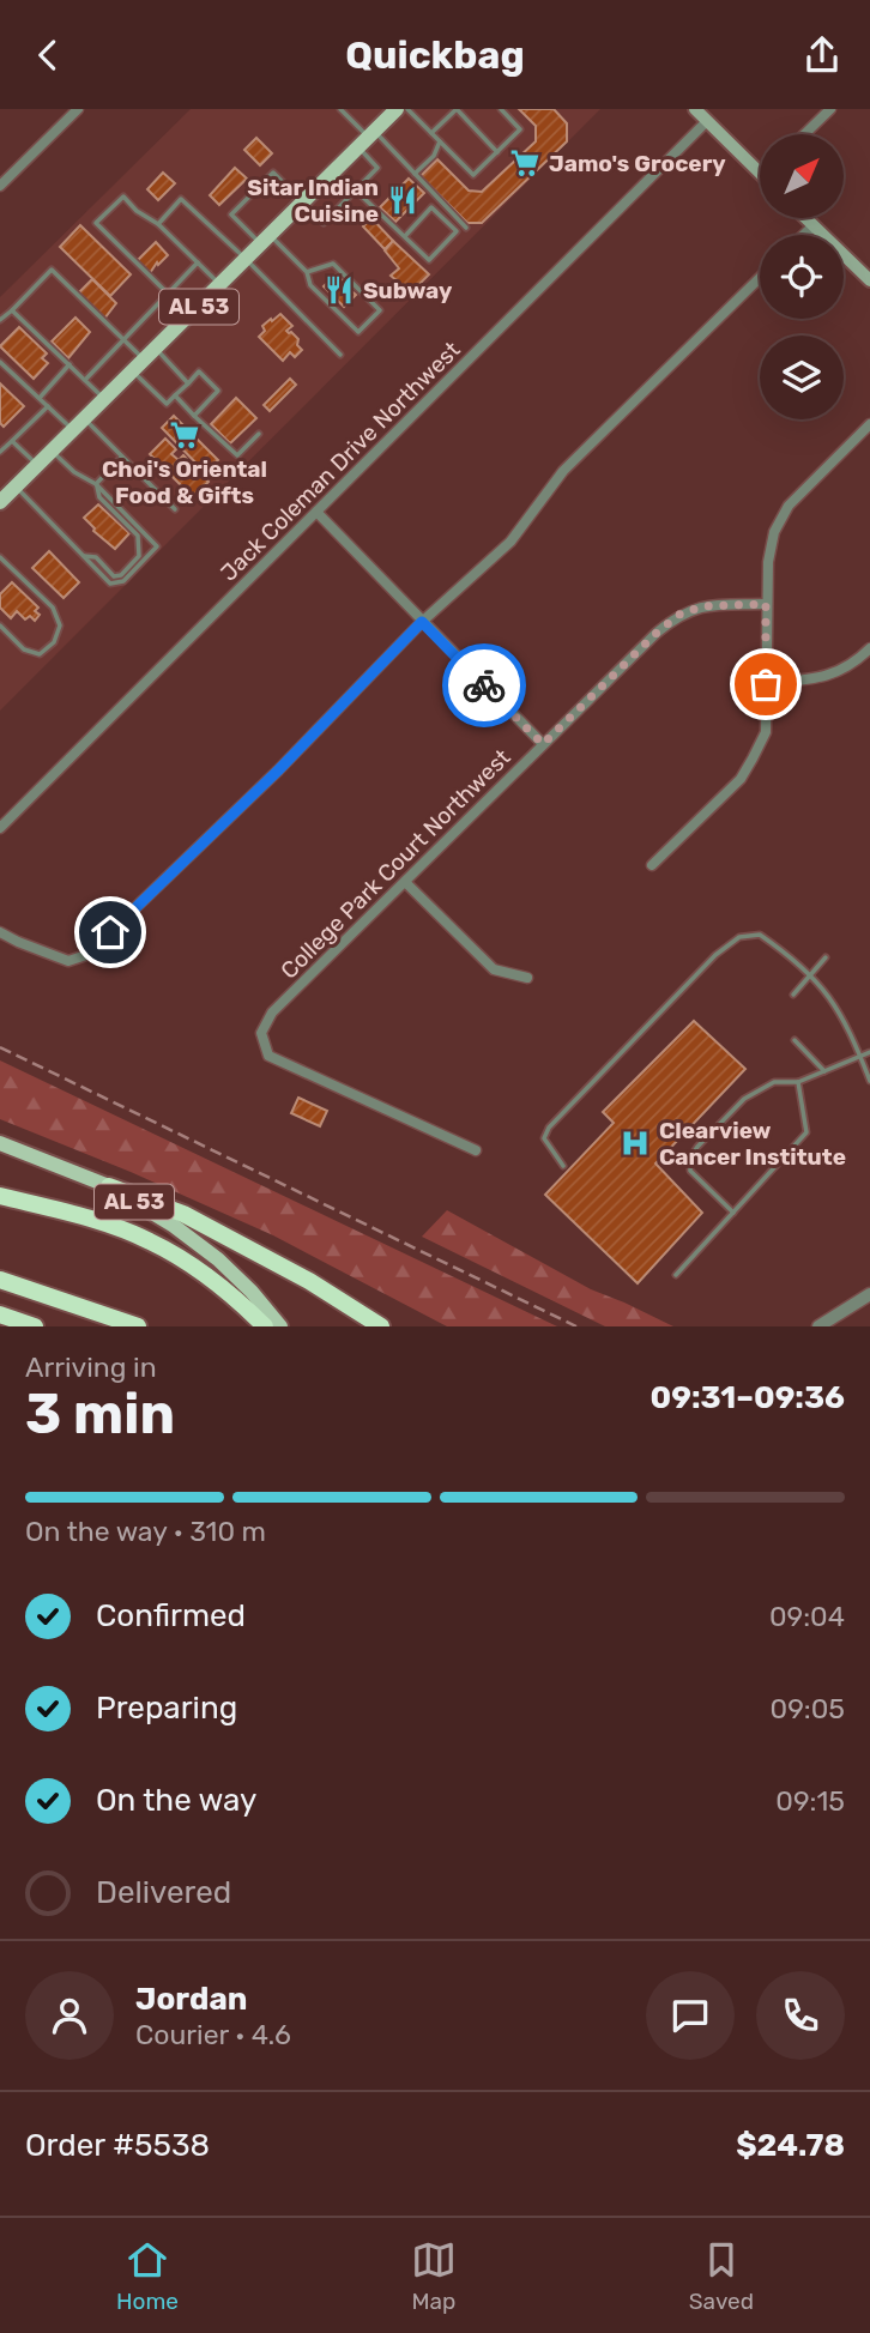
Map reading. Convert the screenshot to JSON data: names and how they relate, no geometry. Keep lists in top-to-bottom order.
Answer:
{
  "streets": {
    "main road": ["AL 53"],
    "street": ["Jack Coleman Drive Northwest", "College Park Court Northwest"]
  },
  "places": {
    "supermarket": ["Jamo's Grocery", "Choi's Oriental Food & Gifts"],
    "restaurant": ["Sitar Indian Cuisine", "Subway"],
    "hospital": ["Clearview Cancer Institute"]
  },
  "north": "top right",
  "page": {
    "header": "Quickbag",
    "heading": ["3 min", "Arriving in", "09:31–09:36"],
    "panel": [
      "Jordan",
      "Courier · 4.6",
      "Order #5538",
      "$24.78"
    ],
    "bar": "On the way · 310 m",
    "list": [
      ["Confirmed", "09:04"],
      ["Preparing", "09:05"],
      ["On the way", "09:15"],
      "Delivered"
    ],
    "tabs": ["Home", "Map", "Saved"]
  }
}
